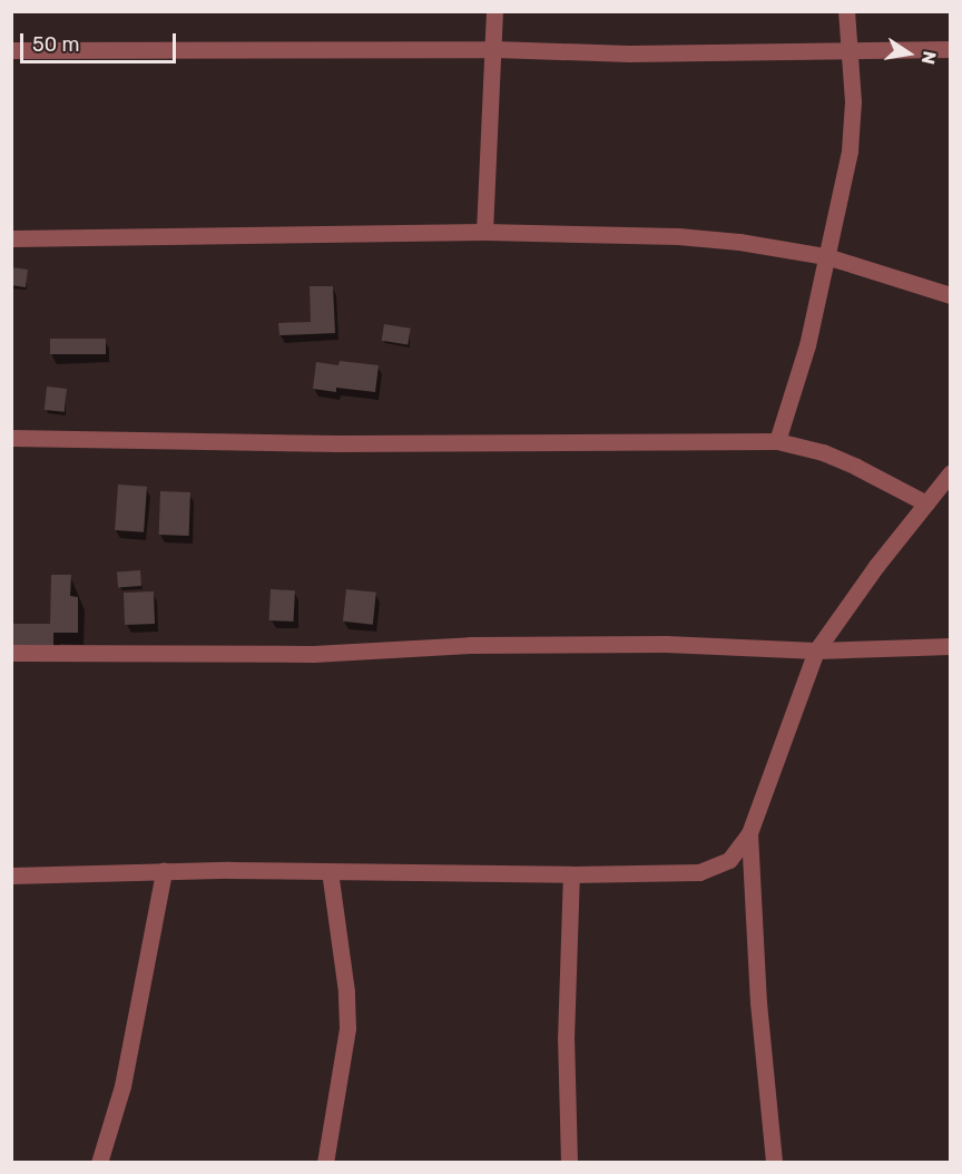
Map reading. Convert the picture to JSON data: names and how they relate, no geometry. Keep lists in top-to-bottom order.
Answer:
{
  "scale_bar": "50 m",
  "north": "right"
}
